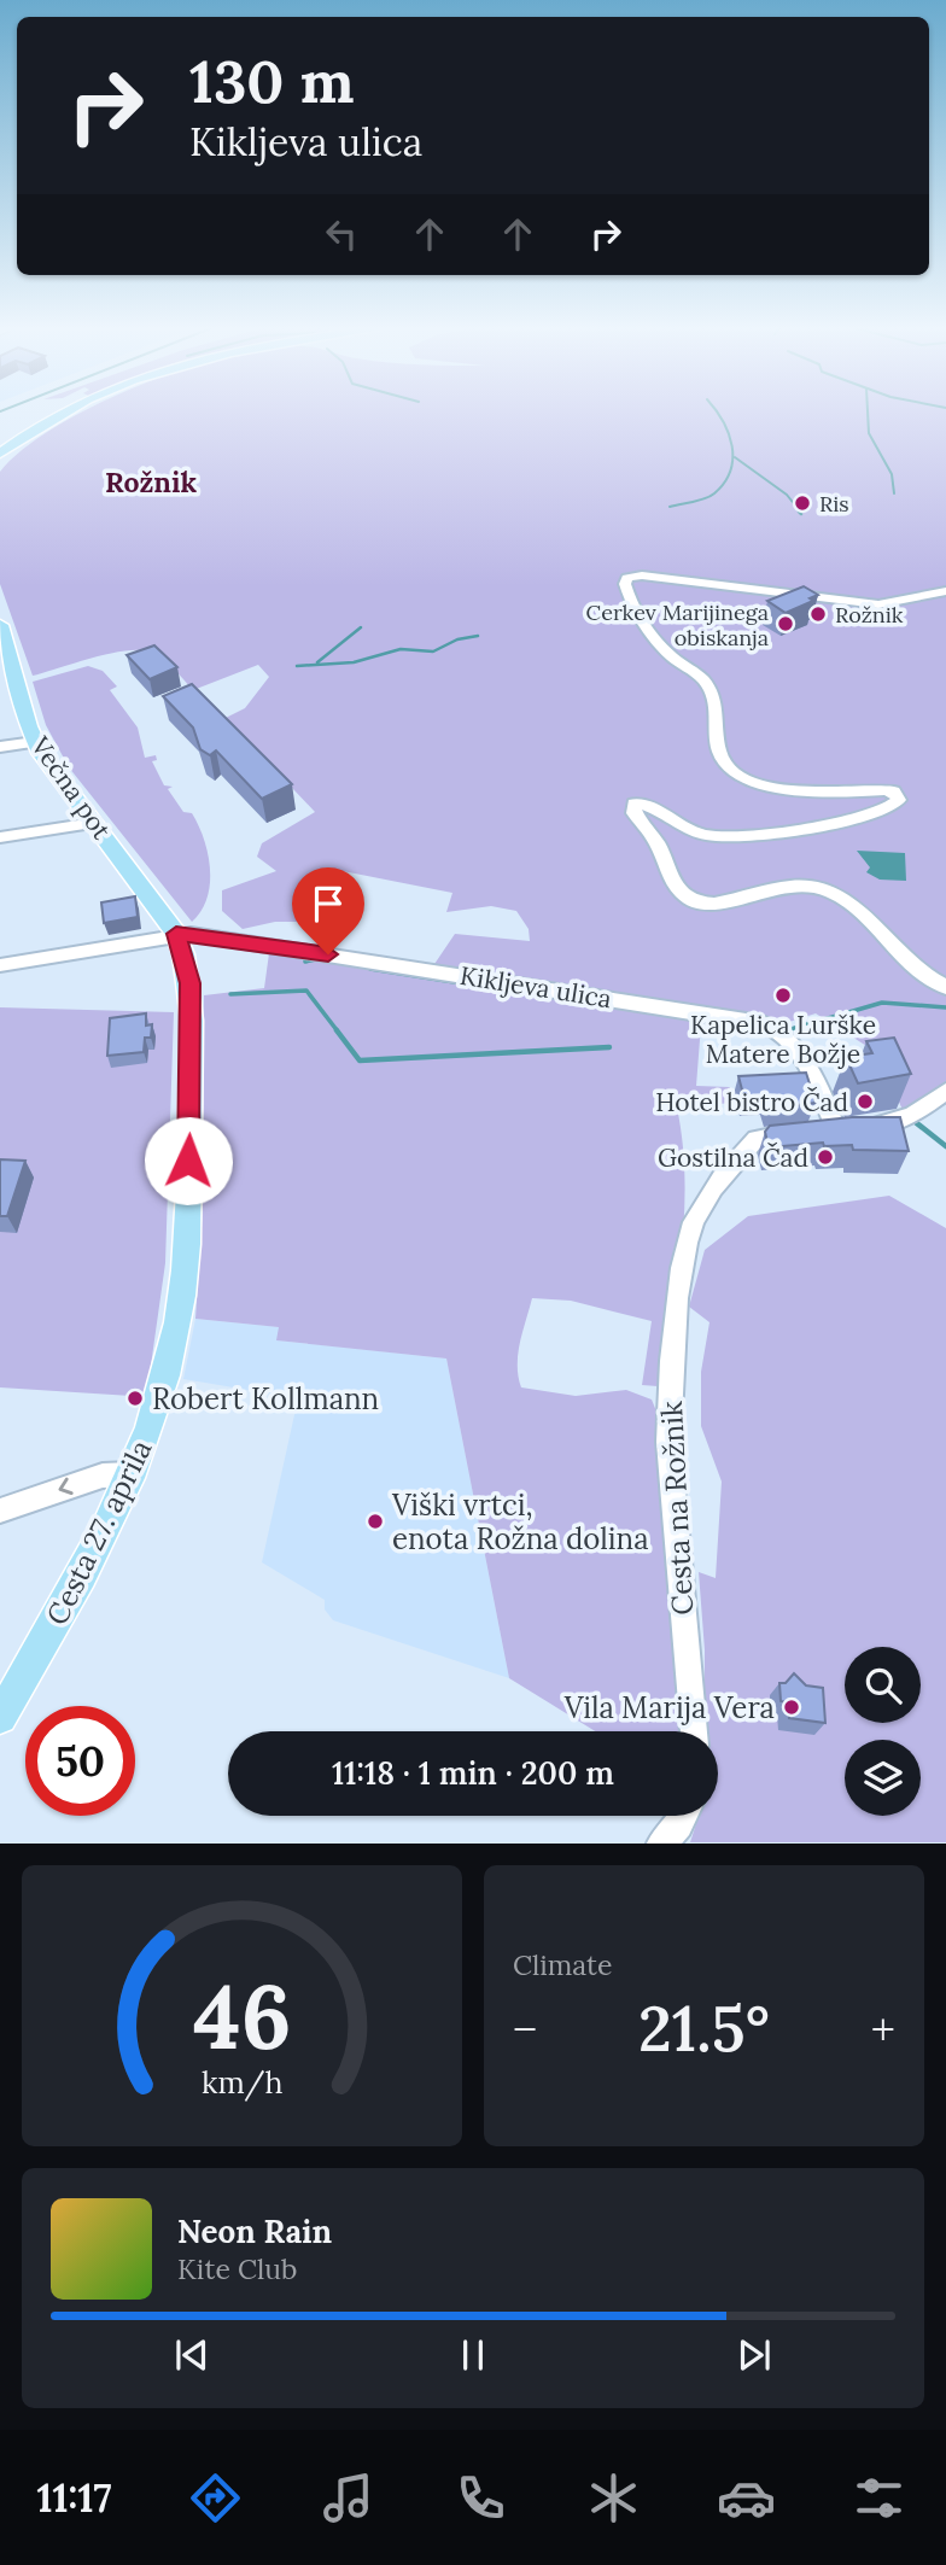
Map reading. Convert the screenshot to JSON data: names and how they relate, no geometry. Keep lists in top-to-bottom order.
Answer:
{
  "streets": {
    "main road": ["Večna pot", "Cesta 27. aprila"],
    "street": ["Kikljeva ulica", "Cesta na Rožnik"]
  },
  "crossings": [
    ["Večna pot", "Kikljeva ulica"],
    ["Večna pot", "Cesta 27. aprila"],
    ["Kikljeva ulica", "Cesta na Rožnik"],
    ["Kikljeva ulica", "Cesta 27. aprila"]
  ],
  "districts": ["Rožnik"],
  "places": [
    "Ris",
    "Rožnik",
    "Cerkev Marijinega obiskanja",
    "Kapelica Lurške Matere Božje",
    "Hotel bistro Čad",
    "Gostilna Čad",
    "Robert Kollmann",
    "Viški vrtci, enota Rožna dolina",
    "Vila Marija Vera"
  ],
  "page": {
    "turn": ["130 m", "Kikljeva ulica"],
    "limit": "50",
    "trip": "11:18 · 1 min · 200 m",
    "tile": "Climate",
    "heat": ["−", "21.5°", "+"],
    "song": ["Neon Rain", "Kite Club"],
    "tabs": "11:17",
    "gauge": ["46", "km/h"]
  }
}
